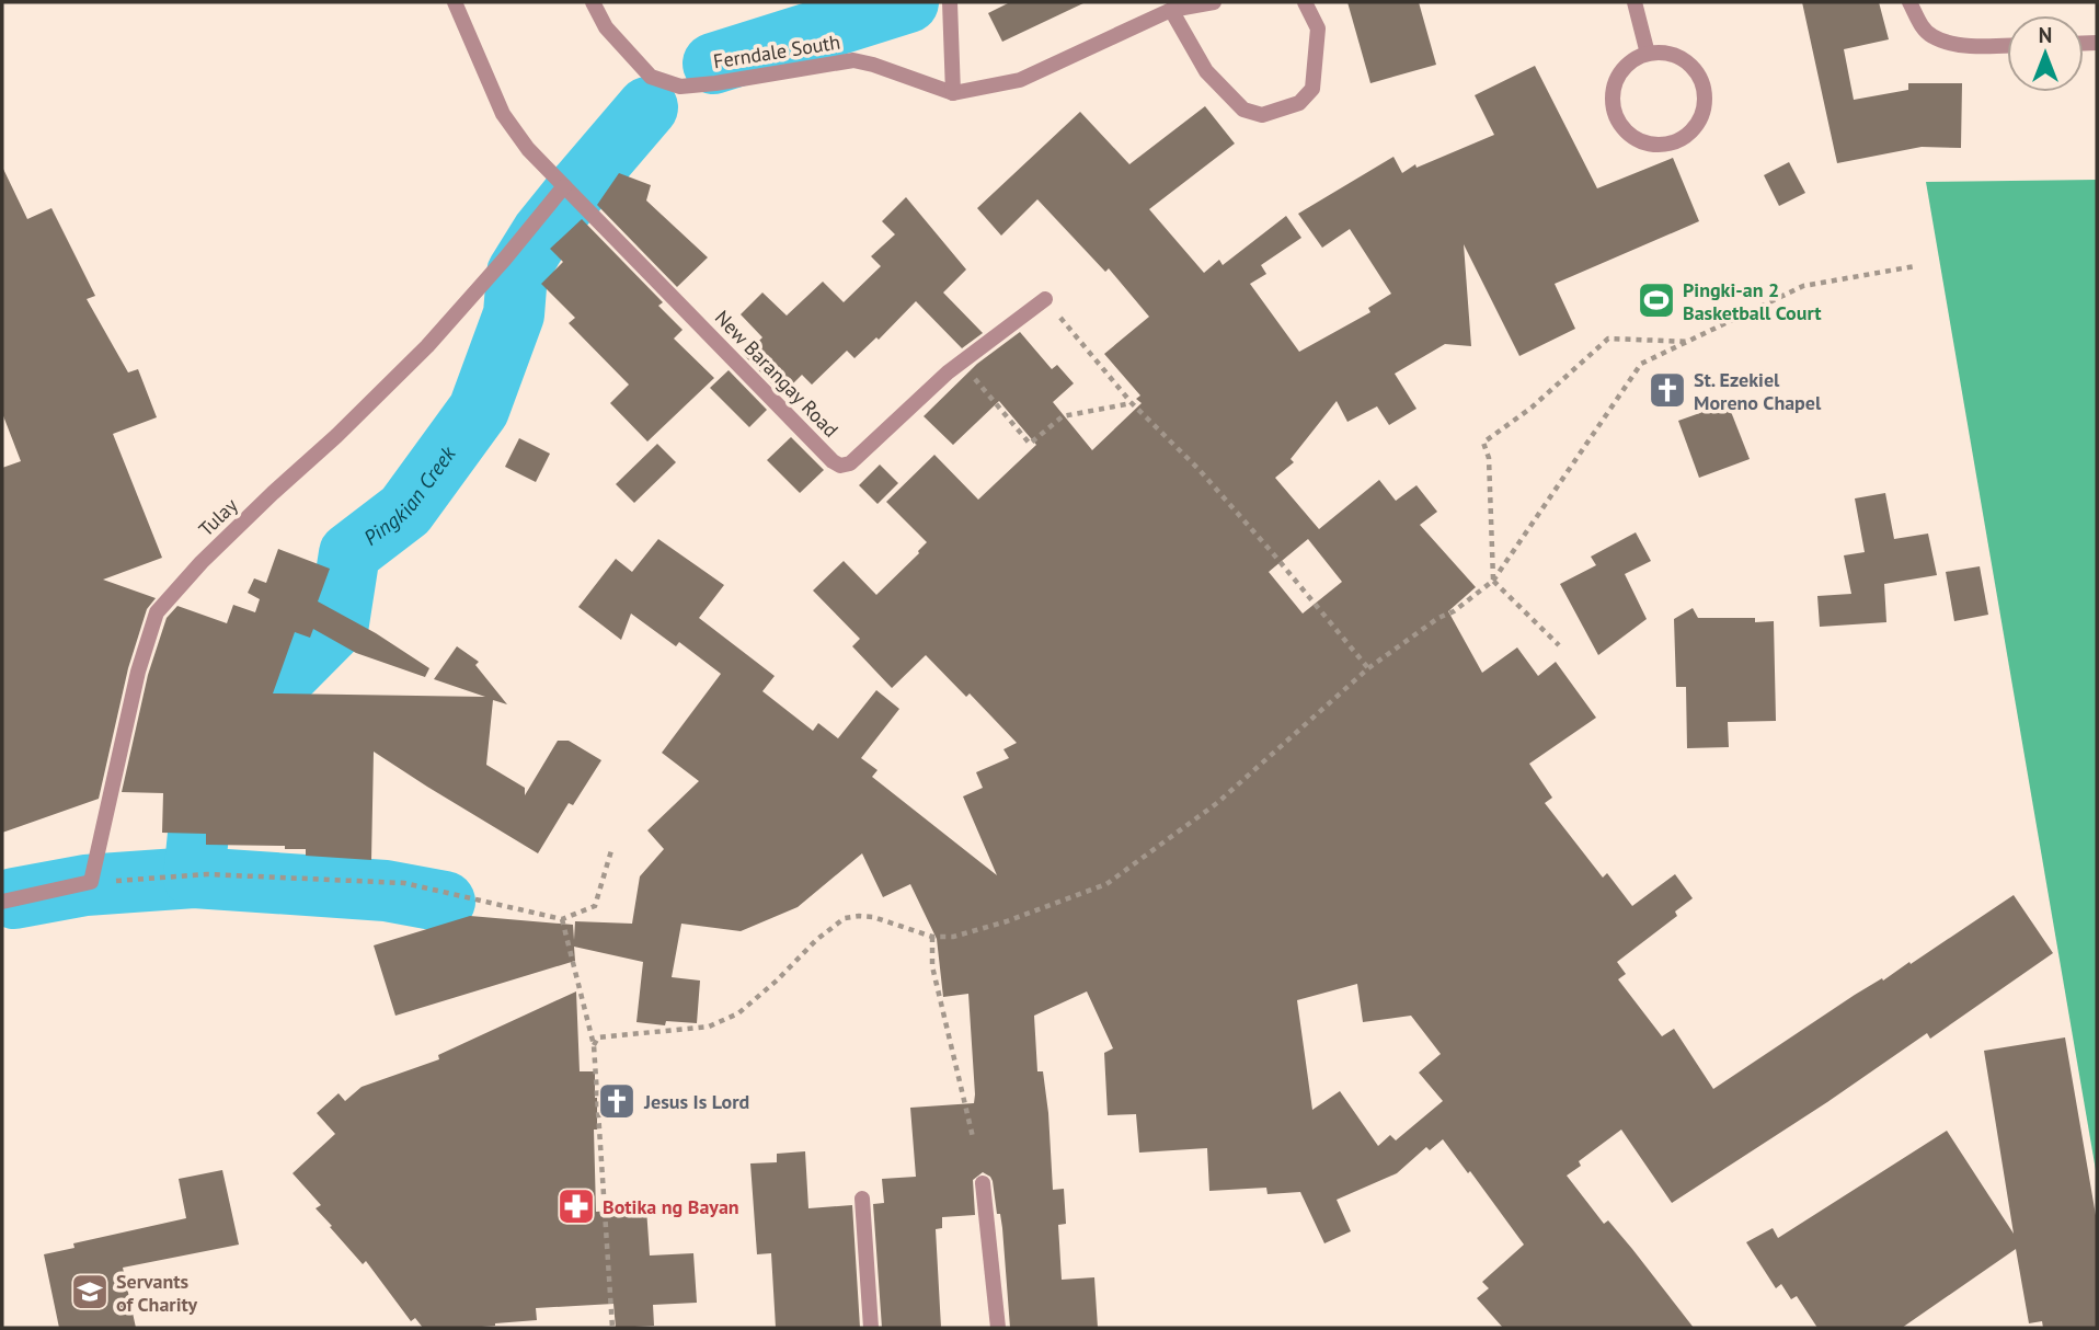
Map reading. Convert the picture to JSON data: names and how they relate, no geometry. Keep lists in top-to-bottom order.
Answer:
{
  "streets": {
    "street": ["Ferndale South", "New Barangay Road", "Tulay"]
  },
  "crossings": [
    ["New Barangay Road", "Tulay"]
  ],
  "water": ["Pingkian Creek"],
  "places": {
    "sports": ["Pingki-an 2 Basketball Court"],
    "church": ["St. Ezekiel Moreno Chapel", "Jesus Is Lord"],
    "pharmacy": ["Botika ng Bayan"],
    "school or university": ["Servants of Charity"]
  },
  "north": "top"
}
